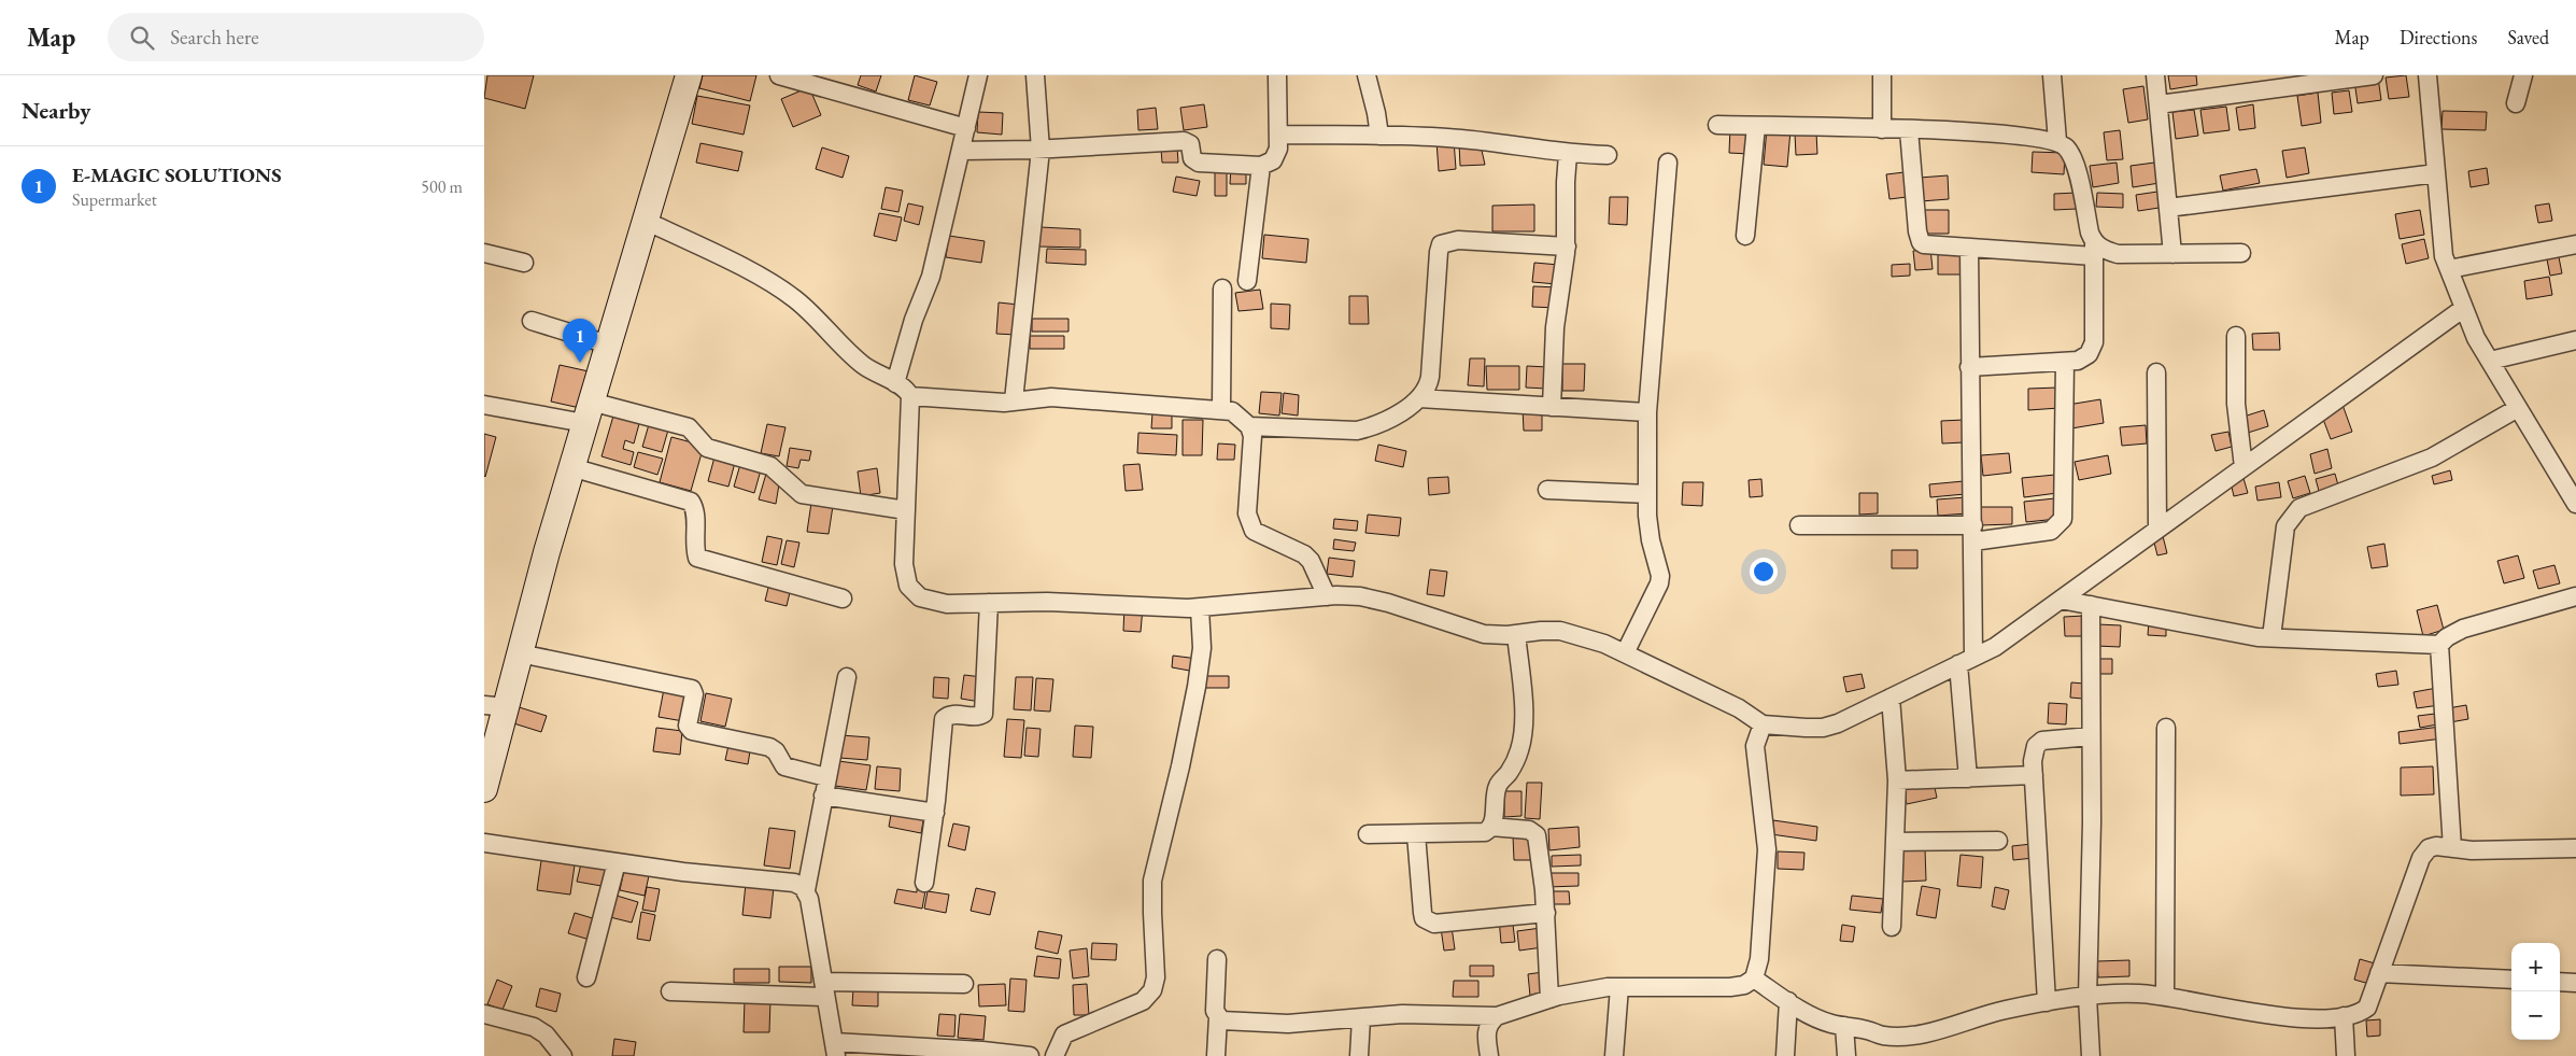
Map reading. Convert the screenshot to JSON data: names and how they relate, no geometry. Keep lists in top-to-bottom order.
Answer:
{
  "page": {
    "header": "Map",
    "search": "Search here",
    "nav": ["Map", "Directions", "Saved"],
    "heading": "Nearby",
    "list": [
      {
        "mark": "1",
        "name": "E-MAGIC SOLUTIONS",
        "note": "Supermarket",
        "value": "500 m"
      }
    ],
    "pins": "1",
    "map_buttons": ["+", "−"]
  }
}
